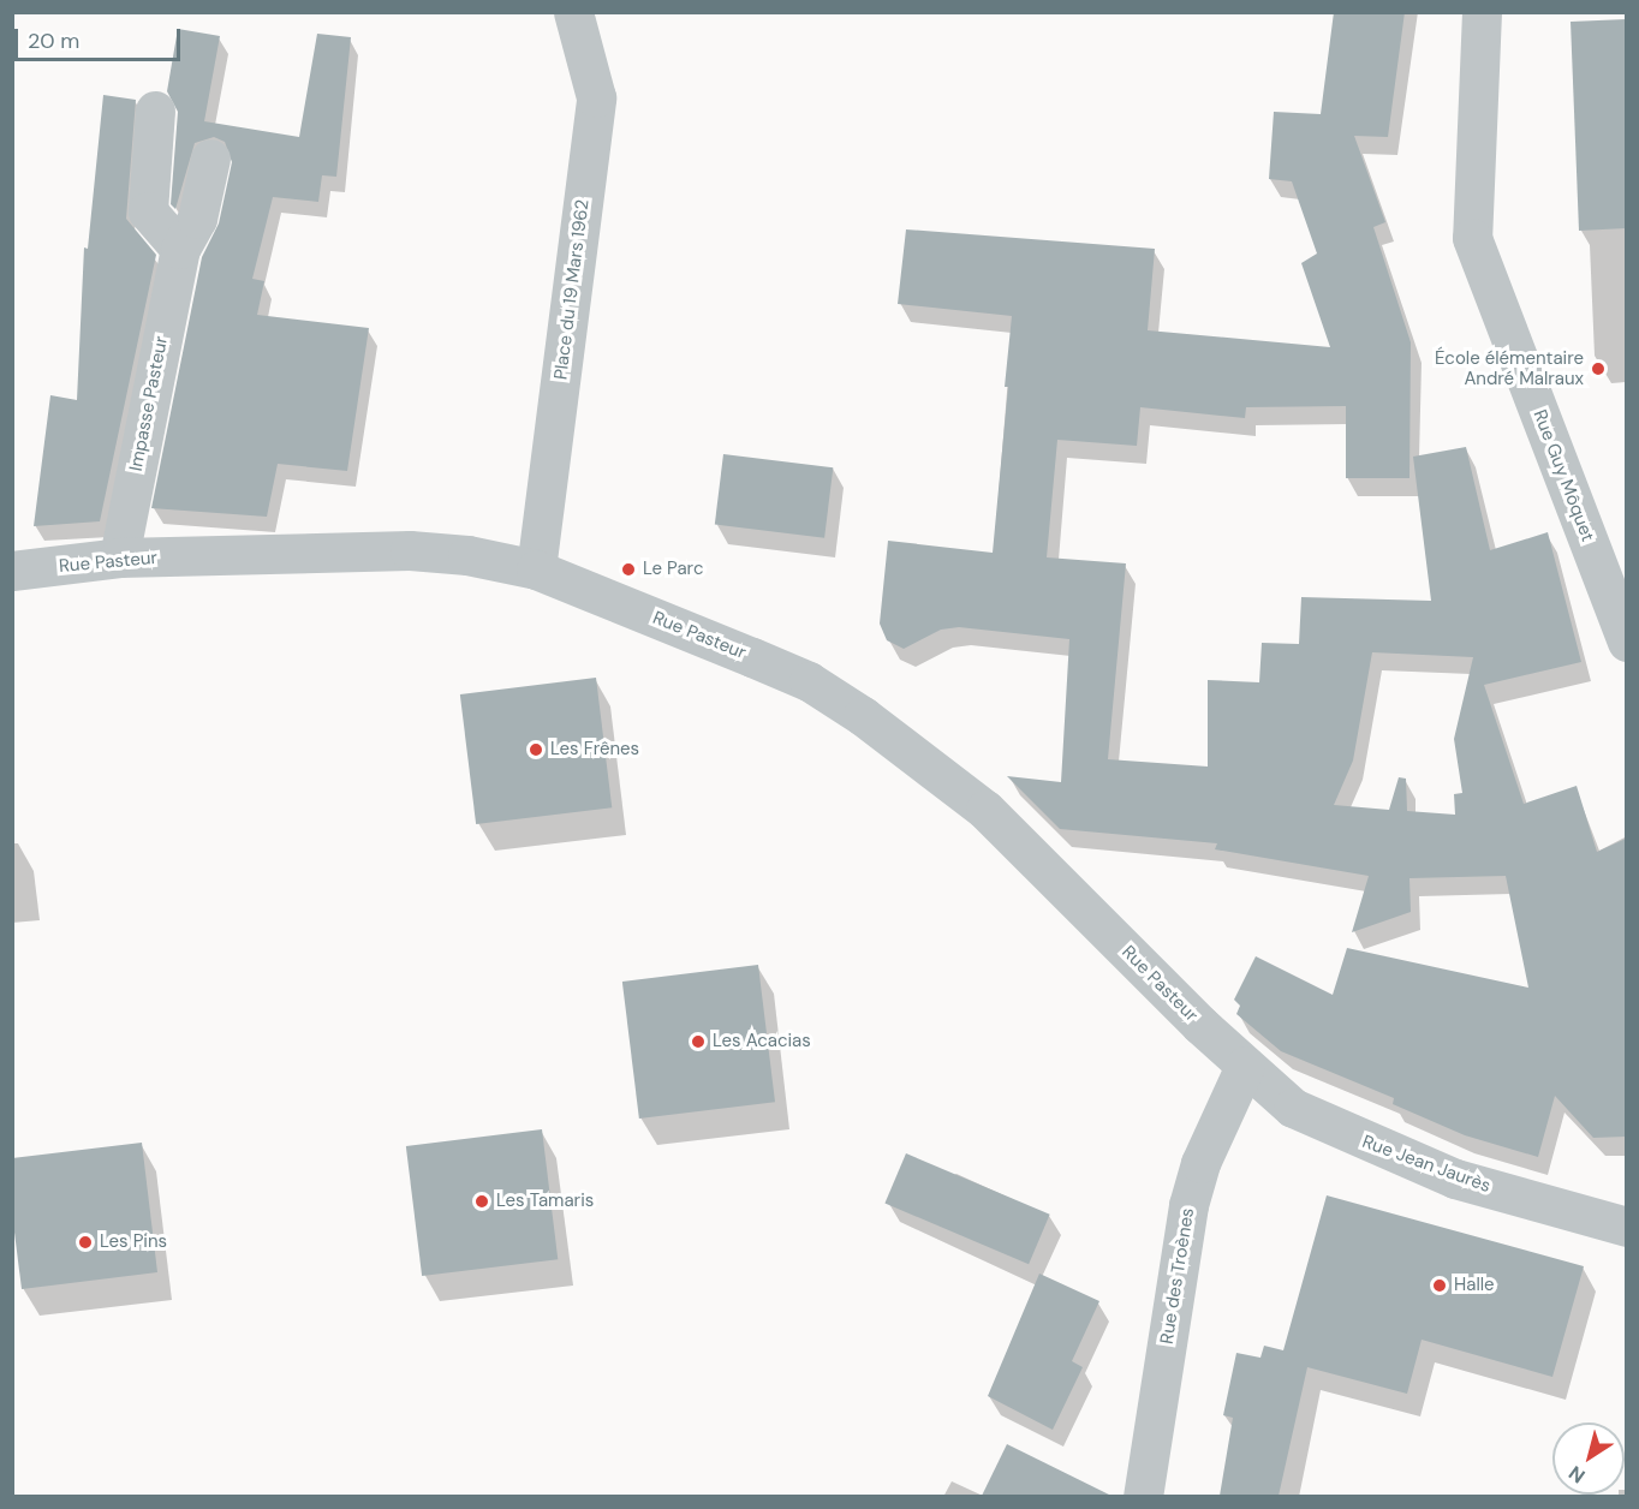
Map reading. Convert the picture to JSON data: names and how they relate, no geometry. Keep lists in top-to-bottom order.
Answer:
{
  "streets": {
    "street": [
      "Place du 19 Mars 1962",
      "Impasse Pasteur",
      "Rue Guy Môquet",
      "Rue Pasteur",
      "Rue Jean Jaurès",
      "Rue des Troènes"
    ]
  },
  "crossings": [
    ["Place du 19 Mars 1962", "Rue Pasteur"],
    ["Impasse Pasteur", "Rue Pasteur"],
    ["Rue Pasteur", "Rue Jean Jaurès"],
    ["Rue Pasteur", "Rue des Troènes"],
    ["Rue Jean Jaurès", "Rue des Troènes"]
  ],
  "places": [
    "École élémentaire André Malraux",
    "Le Parc",
    "Les Frênes",
    "Les Acacias",
    "Les Tamaris",
    "Les Pins",
    "Halle"
  ],
  "scale_bar": "20 m",
  "north": "bottom left"
}
